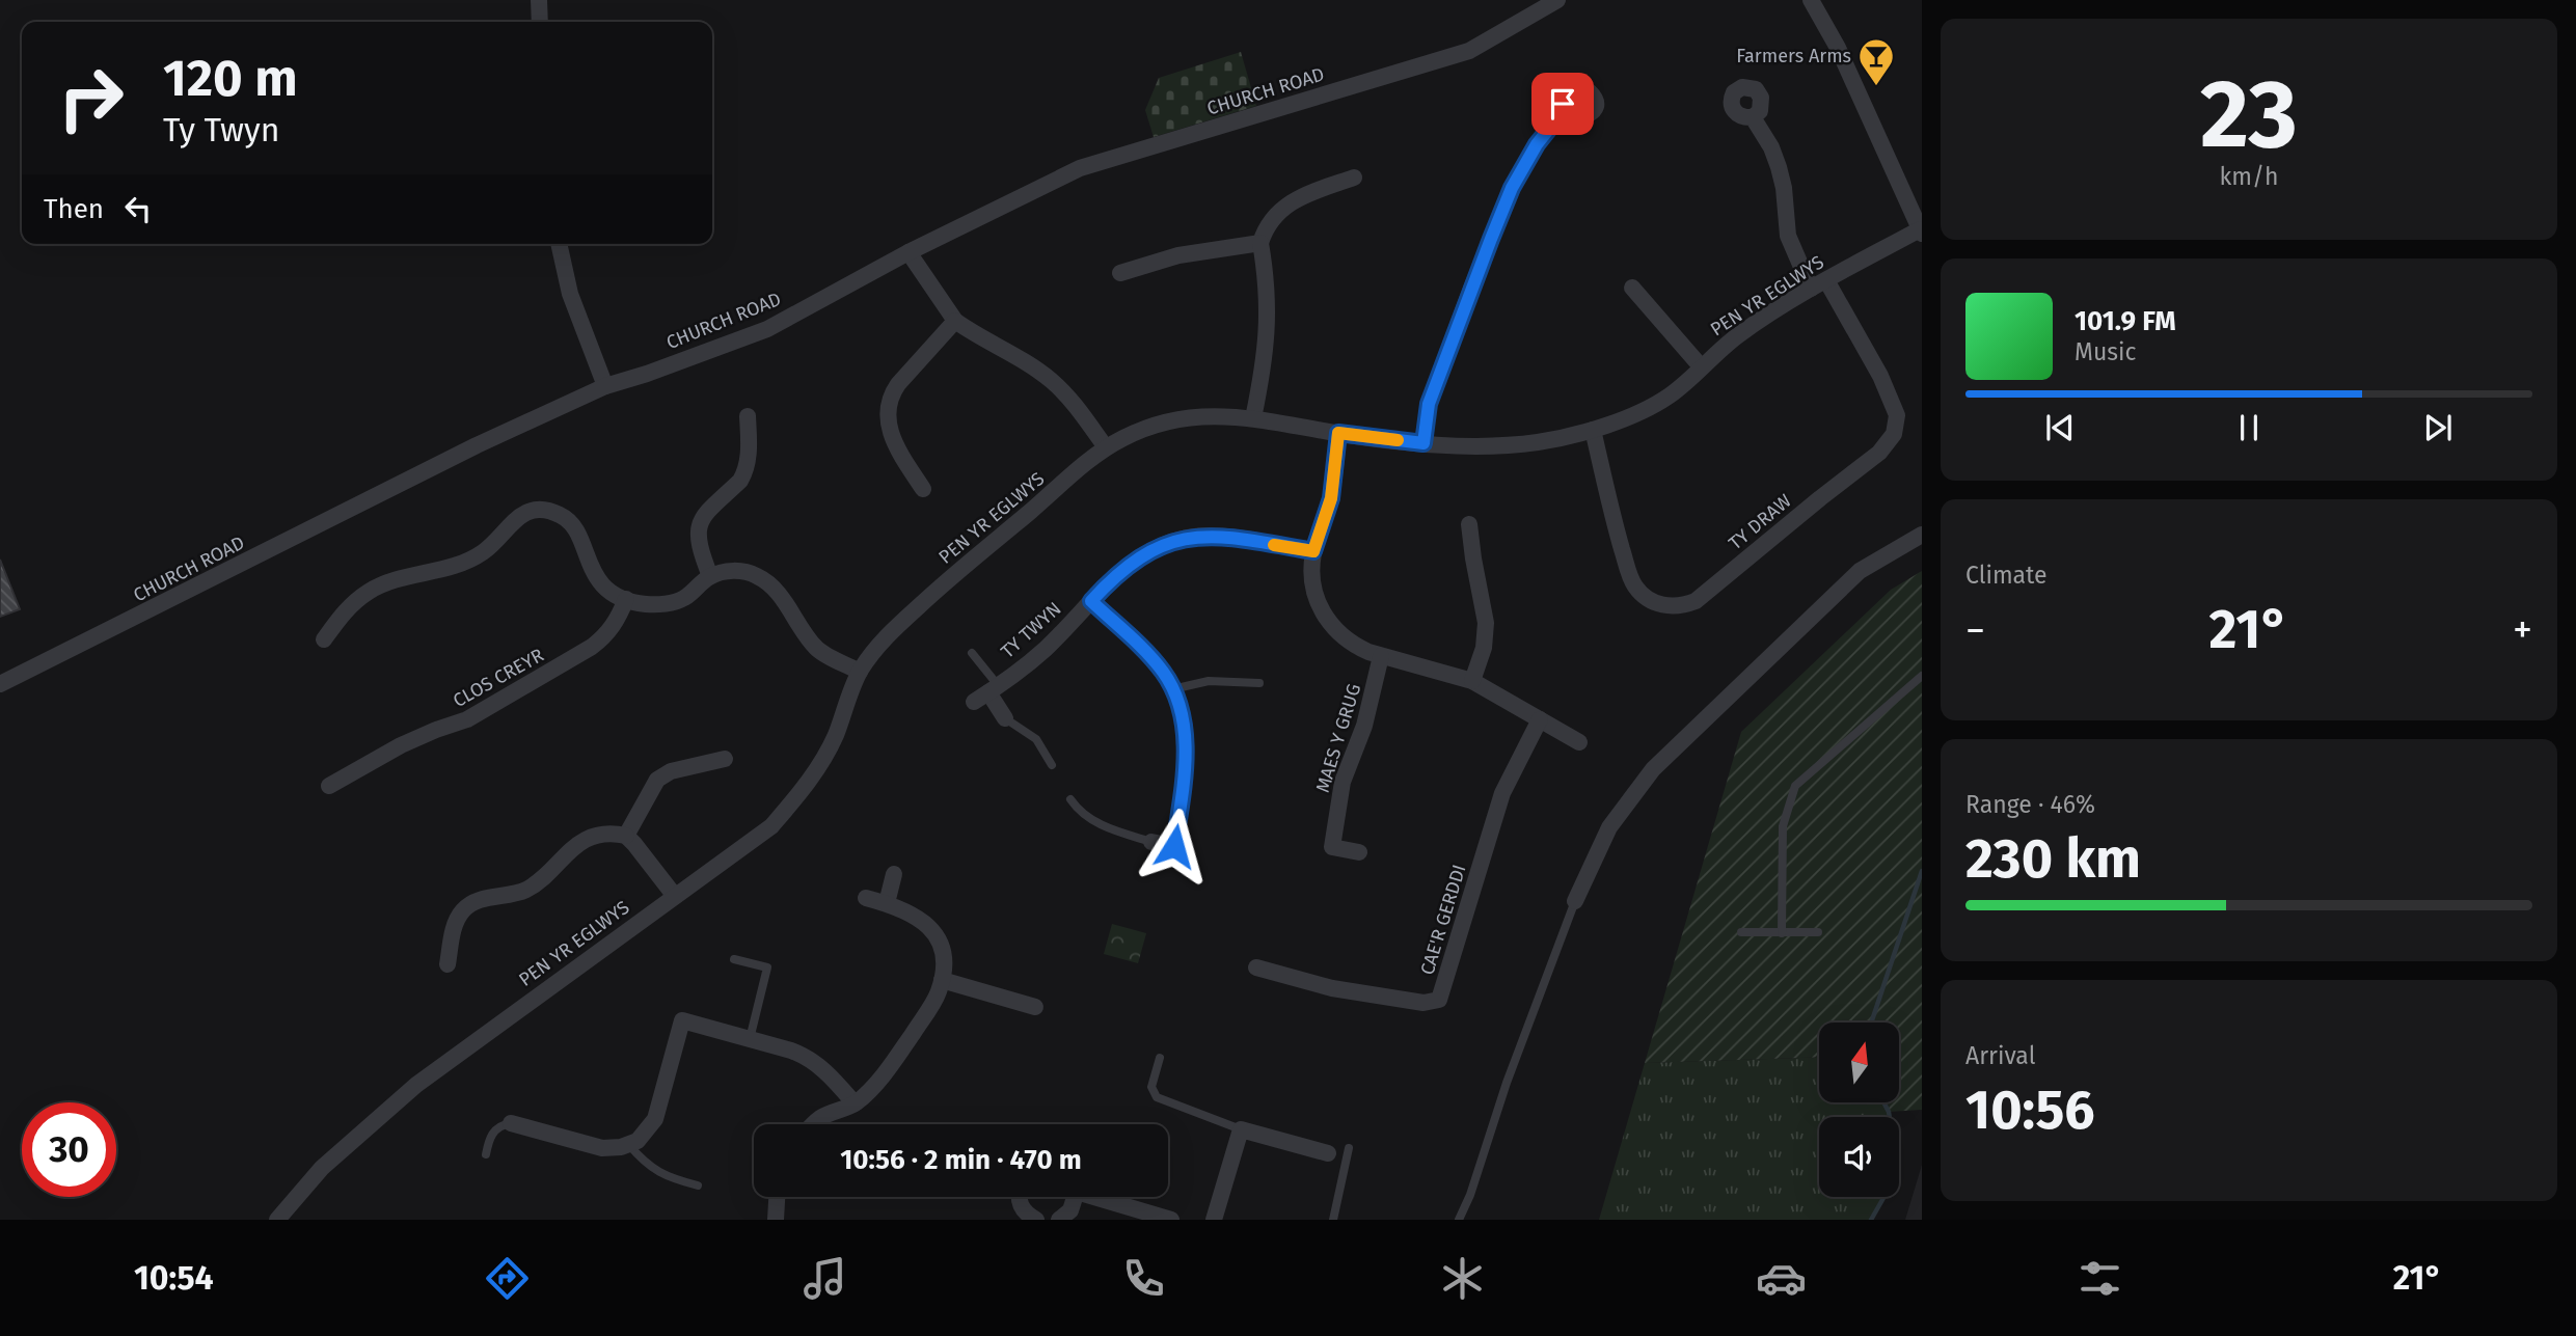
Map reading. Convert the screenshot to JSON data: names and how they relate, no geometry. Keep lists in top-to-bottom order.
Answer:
{
  "streets": {
    "street": [
      "CHURCH ROAD",
      "PEN YR EGLWYS",
      "TY DRAW",
      "TY TWYN",
      "CLOS CREYR",
      "MAES Y GRUG",
      "CAE'R GERDDI"
    ]
  },
  "crossings": [
    ["PEN YR EGLWYS", "TY DRAW"]
  ],
  "places": {
    "bar": ["Farmers Arms"]
  },
  "north": "top",
  "page": {
    "tile": [
      ["23", "km/h"],
      "Climate",
      ["Range · 46%", "230 km"],
      ["Arrival", "10:56"]
    ],
    "turn": ["120 m", "Ty Twyn"],
    "then": "Then",
    "song": ["101.9 FM", "Music"],
    "heat": ["−", "21°", "+"],
    "limit": "30",
    "trip": "10:56 · 2 min · 470 m",
    "tabs": ["10:54", "21°"]
  }
}
